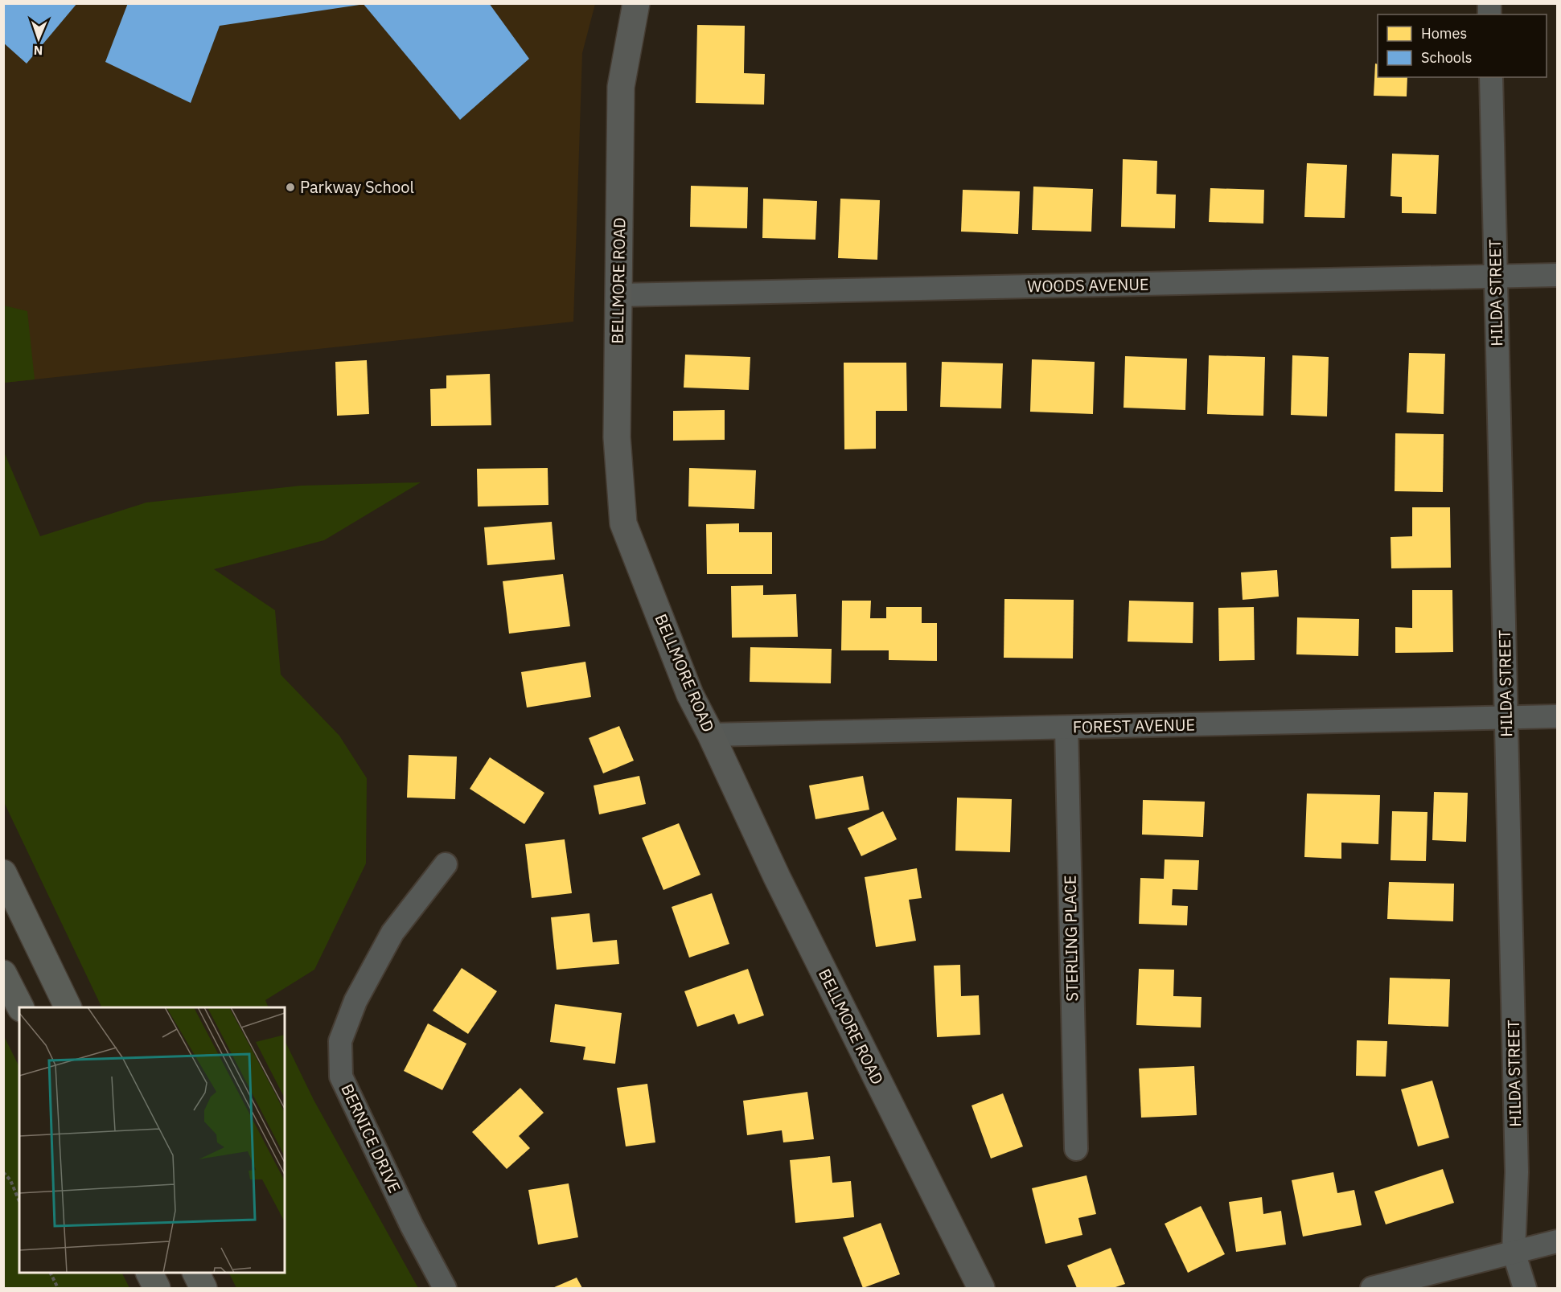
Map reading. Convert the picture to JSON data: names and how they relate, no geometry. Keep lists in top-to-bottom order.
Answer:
{
  "streets": {
    "main road": ["BELLMORE ROAD"],
    "street": [
      "WOODS AVENUE",
      "HILDA STREET",
      "FOREST AVENUE",
      "STERLING PLACE",
      "BERNICE DRIVE"
    ]
  },
  "crossings": [
    ["BELLMORE ROAD", "WOODS AVENUE"],
    ["BELLMORE ROAD", "FOREST AVENUE"],
    ["WOODS AVENUE", "HILDA STREET"],
    ["HILDA STREET", "FOREST AVENUE"],
    ["FOREST AVENUE", "STERLING PLACE"]
  ],
  "places": ["Parkway School"],
  "legend": ["Homes", "Schools"],
  "north": "bottom"
}
